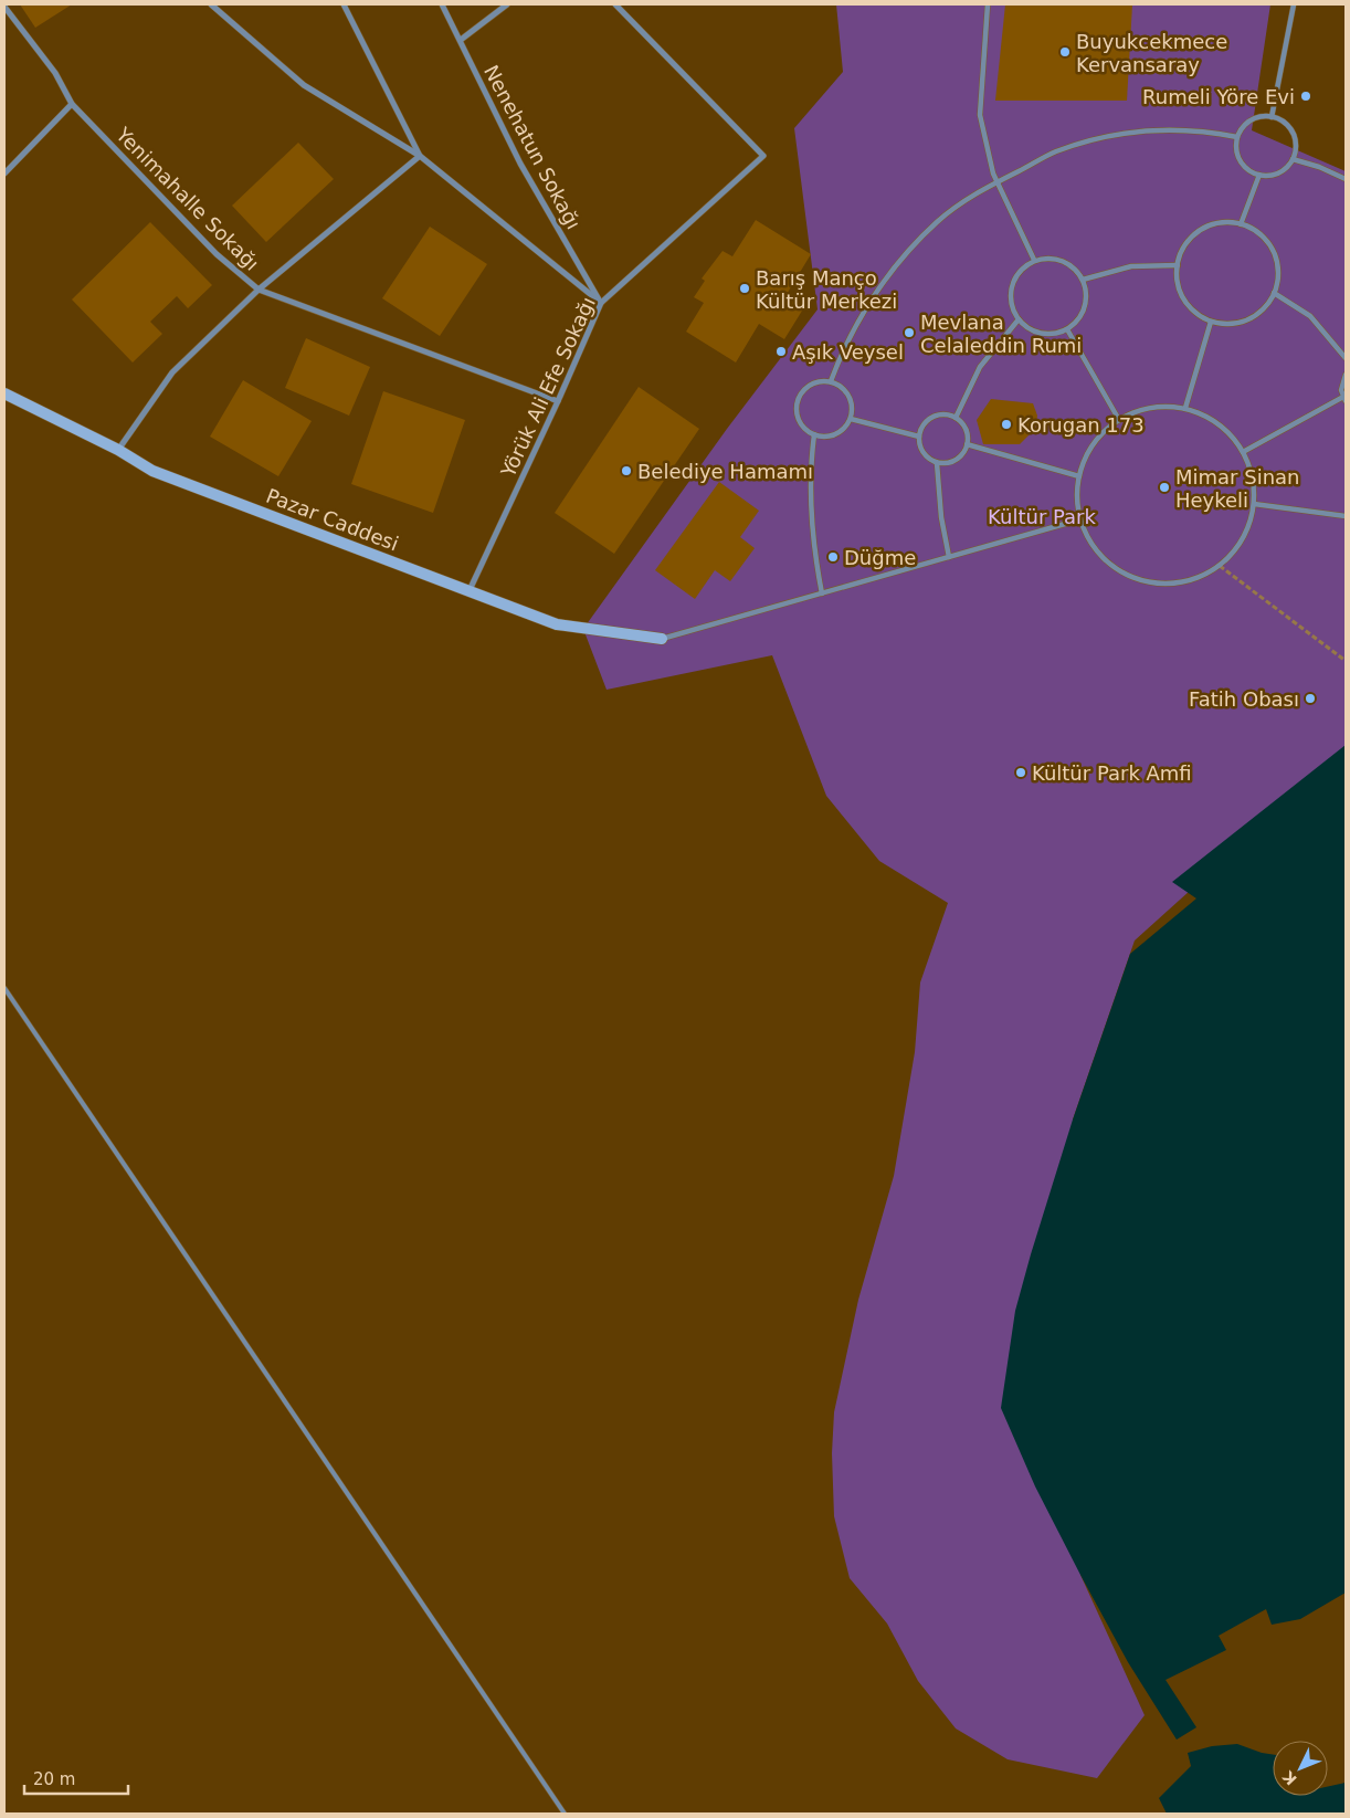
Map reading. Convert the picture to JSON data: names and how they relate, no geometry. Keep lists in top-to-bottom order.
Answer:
{
  "streets": {
    "main road": ["Pazar Caddesi"],
    "street": ["Nenehatun Sokağı", "Yenimahalle Sokağı", "Yörük Ali Efe Sokağı"]
  },
  "crossings": [
    ["Nenehatun Sokağı", "Yörük Ali Efe Sokağı"],
    ["Yenimahalle Sokağı", "Yörük Ali Efe Sokağı"],
    ["Yörük Ali Efe Sokağı", "Pazar Caddesi"]
  ],
  "parks": ["Kültür Park"],
  "places": [
    "Buyukcekmece Kervansaray",
    "Rumeli Yöre Evi",
    "Barış Manço Kültür Merkezi",
    "Mevlana Celaleddin Rumi",
    "Aşık Veysel",
    "Korugan 173",
    "Belediye Hamamı",
    "Mimar Sinan Heykeli",
    "Düğme",
    "Fatih Obası",
    "Kültür Park Amfi"
  ],
  "scale_bar": "20 m",
  "north": "bottom left"
}
